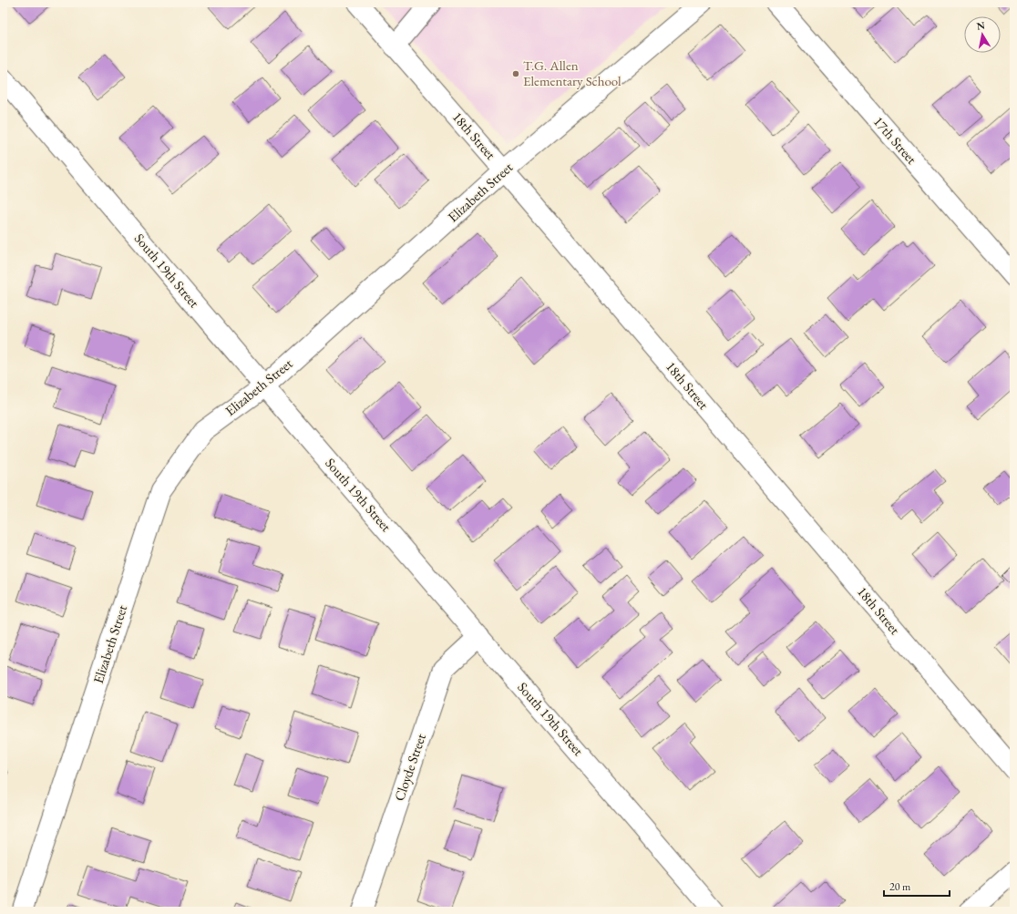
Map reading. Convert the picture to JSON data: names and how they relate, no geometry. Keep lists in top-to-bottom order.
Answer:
{
  "streets": {
    "street": [
      "18th Street",
      "17th Street",
      "Elizabeth Street",
      "South 19th Street",
      "Cloyde Street"
    ]
  },
  "crossings": [
    ["18th Street", "Elizabeth Street"],
    ["Elizabeth Street", "South 19th Street"],
    ["South 19th Street", "Cloyde Street"]
  ],
  "places": ["T.G. Allen Elementary School"],
  "scale_bar": "20 m",
  "north": "top"
}
